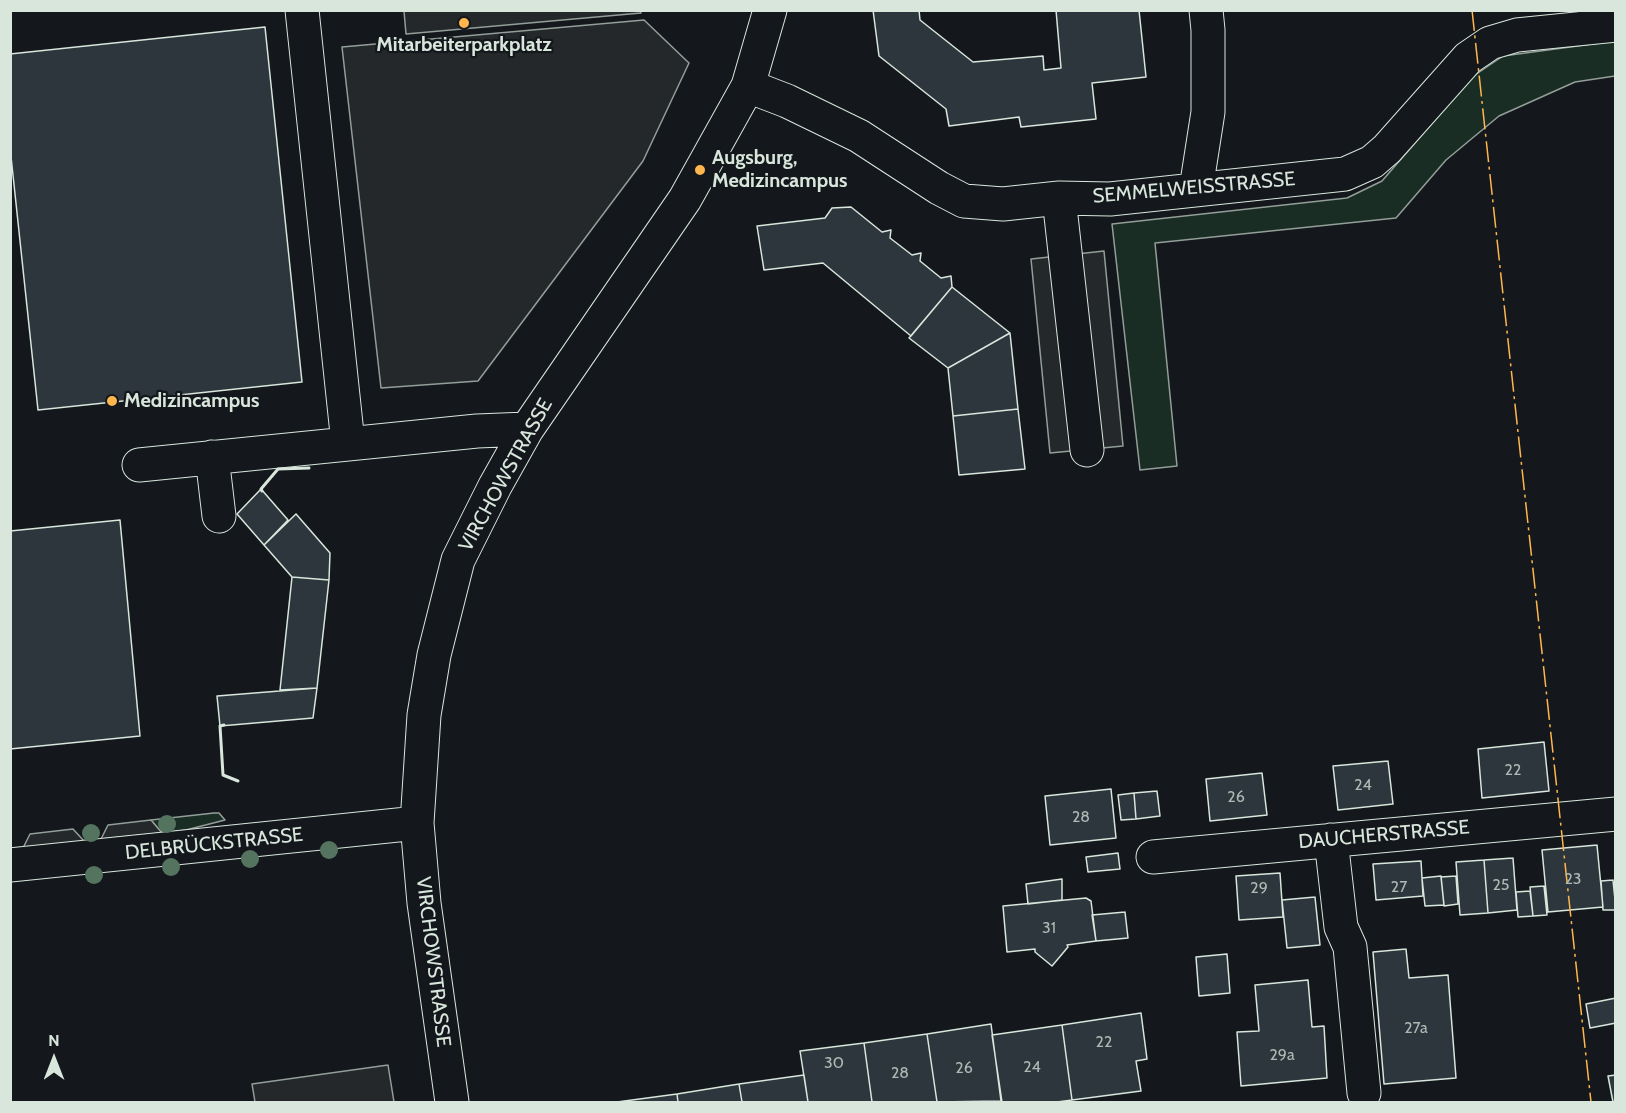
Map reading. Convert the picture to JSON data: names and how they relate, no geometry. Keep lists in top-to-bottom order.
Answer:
{
  "streets": {
    "street": [
      "SEMMELWEISSTRASSE",
      "VIRCHOWSTRASSE",
      "DAUCHERSTRASSE",
      "DELBRÜCKSTRASSE"
    ]
  },
  "crossings": [
    ["SEMMELWEISSTRASSE", "VIRCHOWSTRASSE"],
    ["VIRCHOWSTRASSE", "DELBRÜCKSTRASSE"]
  ],
  "places": ["Mitarbeiterparkplatz", "Augsburg, Medizincampus", "Medizincampus"],
  "house_numbers": [
    "22",
    "24",
    "26",
    "28",
    "23",
    "25",
    "27",
    "29",
    "31",
    "27a",
    "22",
    "29a",
    "30",
    "24",
    "26",
    "28"
  ],
  "north": "top"
}
